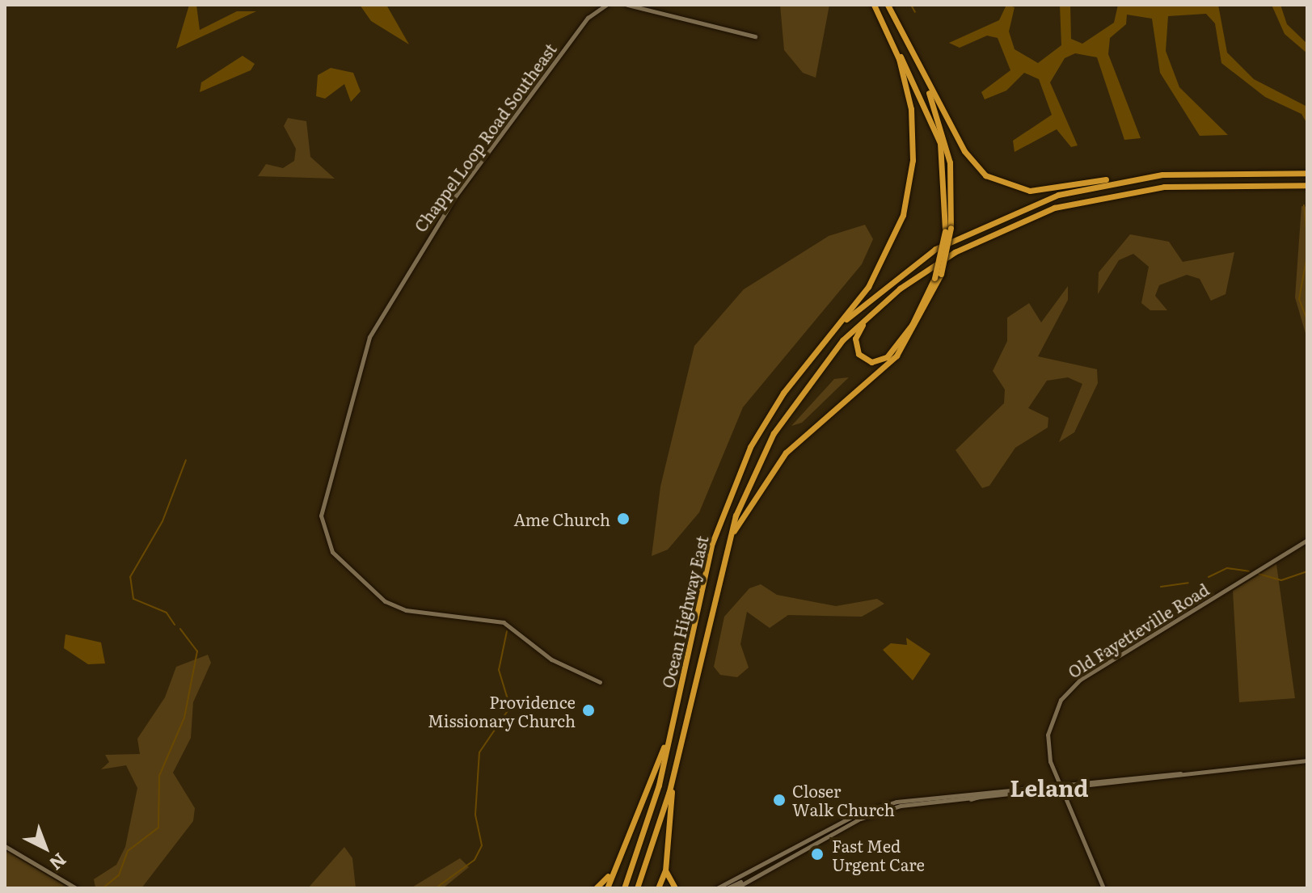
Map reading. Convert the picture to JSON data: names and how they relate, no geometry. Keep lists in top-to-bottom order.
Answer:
{
  "streets": {
    "highway": ["Ocean Highway East"],
    "street": ["Chappel Loop Road Southeast", "Old Fayetteville Road"]
  },
  "districts": ["Leland"],
  "places": [
    "Ame Church",
    "Providence Missionary Church",
    "Closer Walk Church",
    "Fast Med Urgent Care"
  ],
  "north": "bottom right"
}
